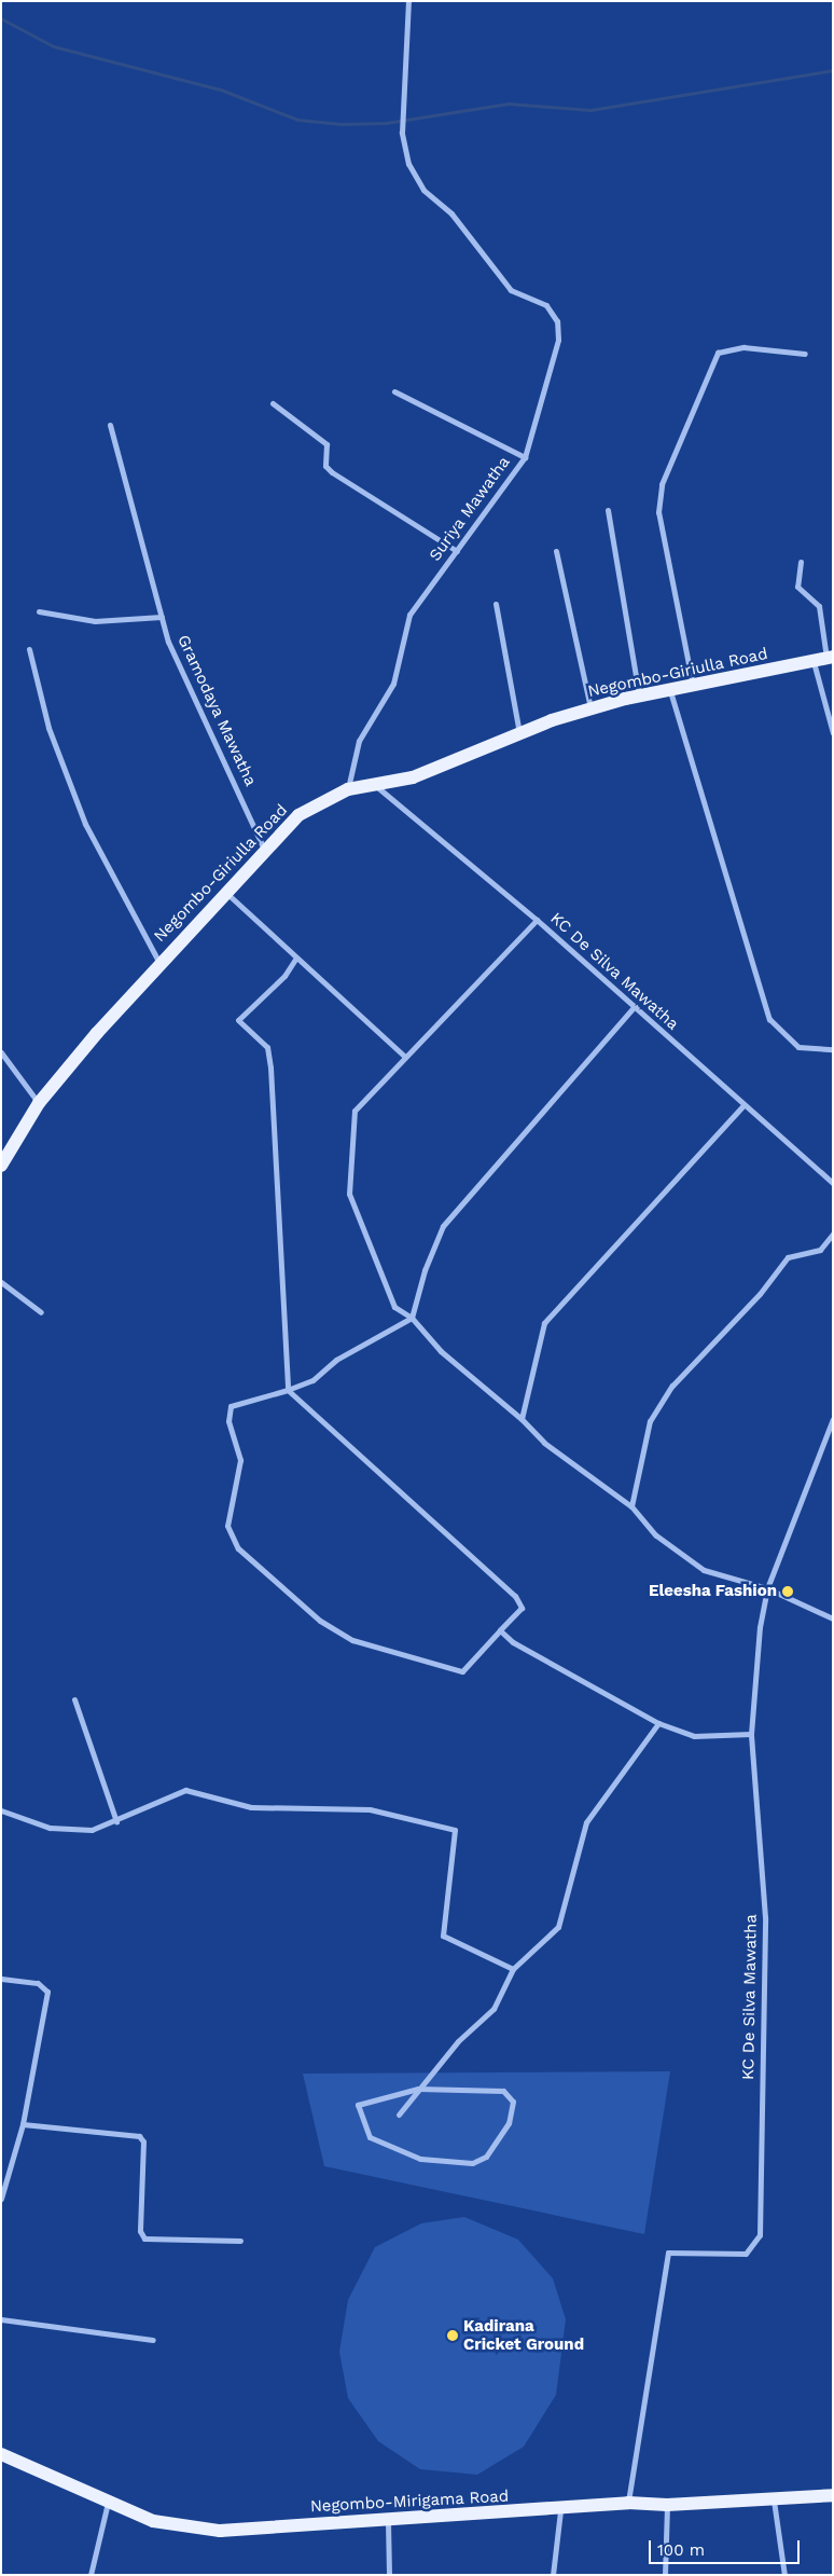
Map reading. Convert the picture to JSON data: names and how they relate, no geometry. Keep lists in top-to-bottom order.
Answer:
{
  "streets": {
    "main road": ["Negombo-Giriulla Road", "Negombo-Mirigama Road"],
    "street": ["Suriya Mawatha", "Gramodaya Mawatha", "KC De Silva Mawatha"]
  },
  "crossings": [
    ["Suriya Mawatha", "Negombo-Giriulla Road"],
    ["Negombo-Giriulla Road", "Gramodaya Mawatha"],
    ["Negombo-Giriulla Road", "KC De Silva Mawatha"],
    ["KC De Silva Mawatha", "Negombo-Mirigama Road"]
  ],
  "places": ["Eleesha Fashion", "Kadirana Cricket Ground"],
  "scale_bar": "100 m"
}
